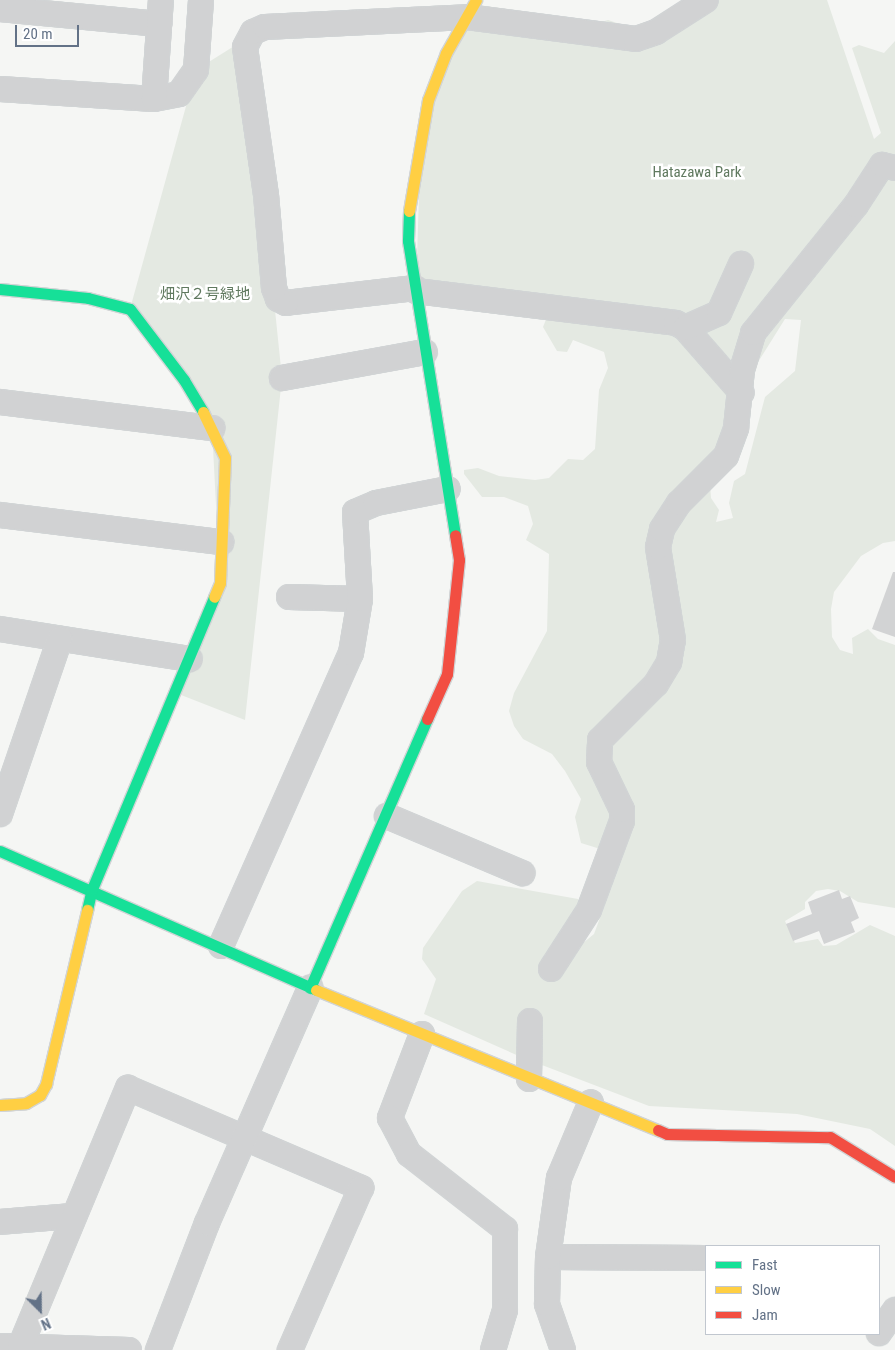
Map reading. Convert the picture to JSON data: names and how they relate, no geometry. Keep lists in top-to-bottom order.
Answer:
{
  "parks": ["Hatazawa Park", "畑沢２号緑地"],
  "legend": ["Fast", "Slow", "Jam"],
  "scale_bar": "20 m",
  "north": "bottom right"
}
